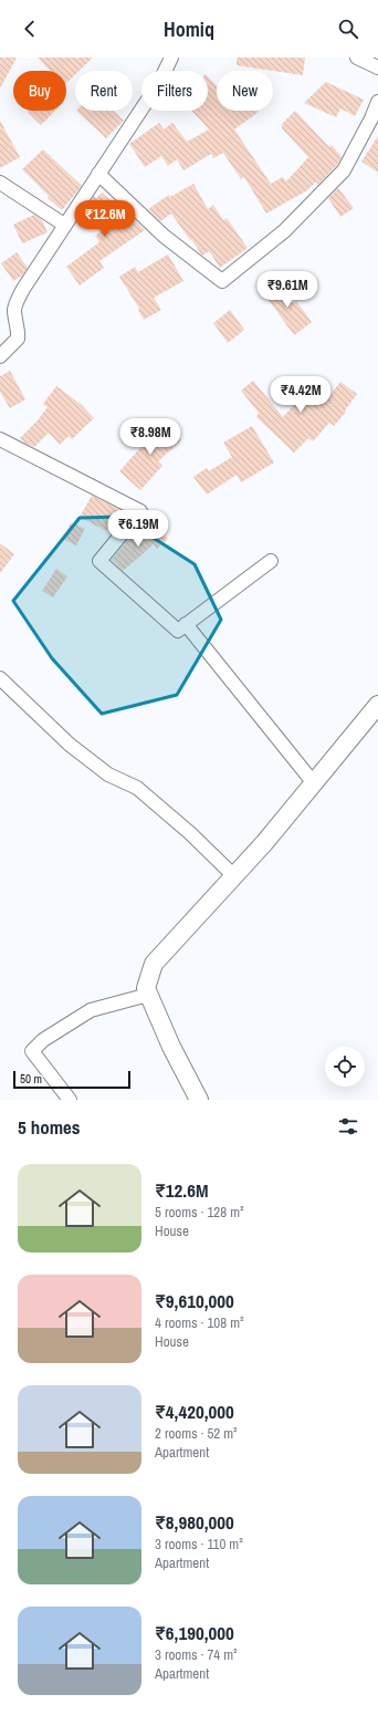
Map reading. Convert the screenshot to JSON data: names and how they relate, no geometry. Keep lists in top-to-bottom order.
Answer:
{
  "scale_bar": "50 m",
  "page": {
    "header": "Homiq",
    "chip": [
      "Buy",
      "Rent",
      "Filters",
      "New"
    ],
    "price": [
      "₹12.6M",
      "₹9.61M",
      "₹4.42M",
      "₹8.98M",
      "₹6.19M"
    ],
    "scale": "50 m",
    "heading": "5 homes",
    "list": [
      {
        "name": "₹12.6M",
        "note": "5 rooms · 128 m² · House"
      },
      {
        "name": "₹9,610,000",
        "note": "4 rooms · 108 m² · House"
      },
      {
        "name": "₹4,420,000",
        "note": "2 rooms · 52 m² · Apartment"
      },
      {
        "name": "₹8,980,000",
        "note": "3 rooms · 110 m² · Apartment"
      },
      {
        "name": "₹6,190,000",
        "note": "3 rooms · 74 m² · Apartment"
      }
    ]
  }
}
